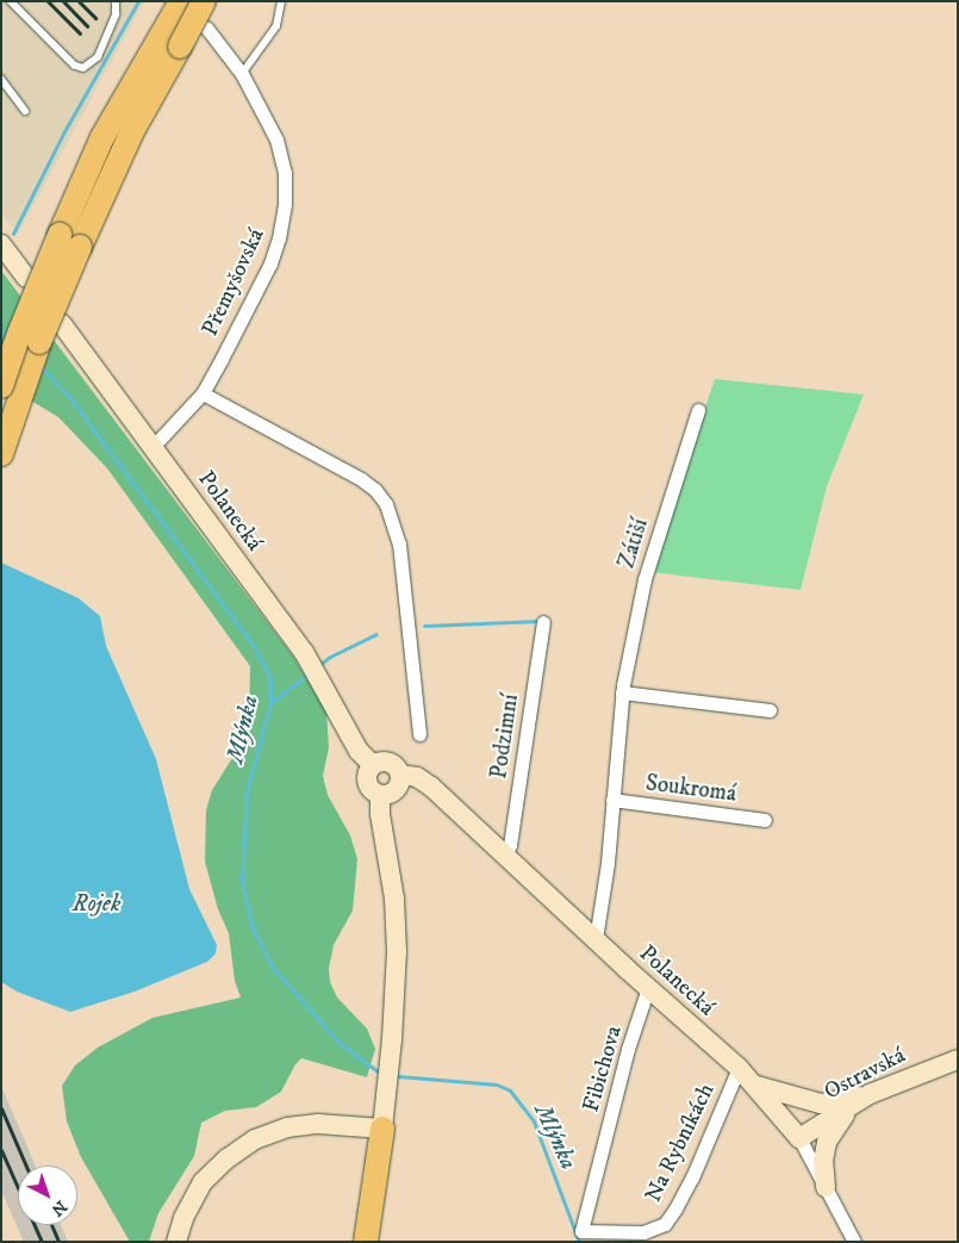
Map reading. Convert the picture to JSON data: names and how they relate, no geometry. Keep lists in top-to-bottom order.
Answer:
{
  "streets": {
    "street": [
      "Přemyšovská",
      "Polanecká",
      "Zátiší",
      "Podzimní",
      "Soukromá",
      "Fibichova",
      "Ostravská",
      "Na Rybníkách"
    ]
  },
  "crossings": [
    ["Přemyšovská", "Polanecká"],
    ["Polanecká", "Zátiší"],
    ["Polanecká", "Podzimní"],
    ["Polanecká", "Fibichova"],
    ["Polanecká", "Ostravská"],
    ["Polanecká", "Na Rybníkách"],
    ["Zátiší", "Soukromá"],
    ["Fibichova", "Na Rybníkách"]
  ],
  "water": ["Mlýnka", "Rojek"],
  "north": "bottom right"
}
